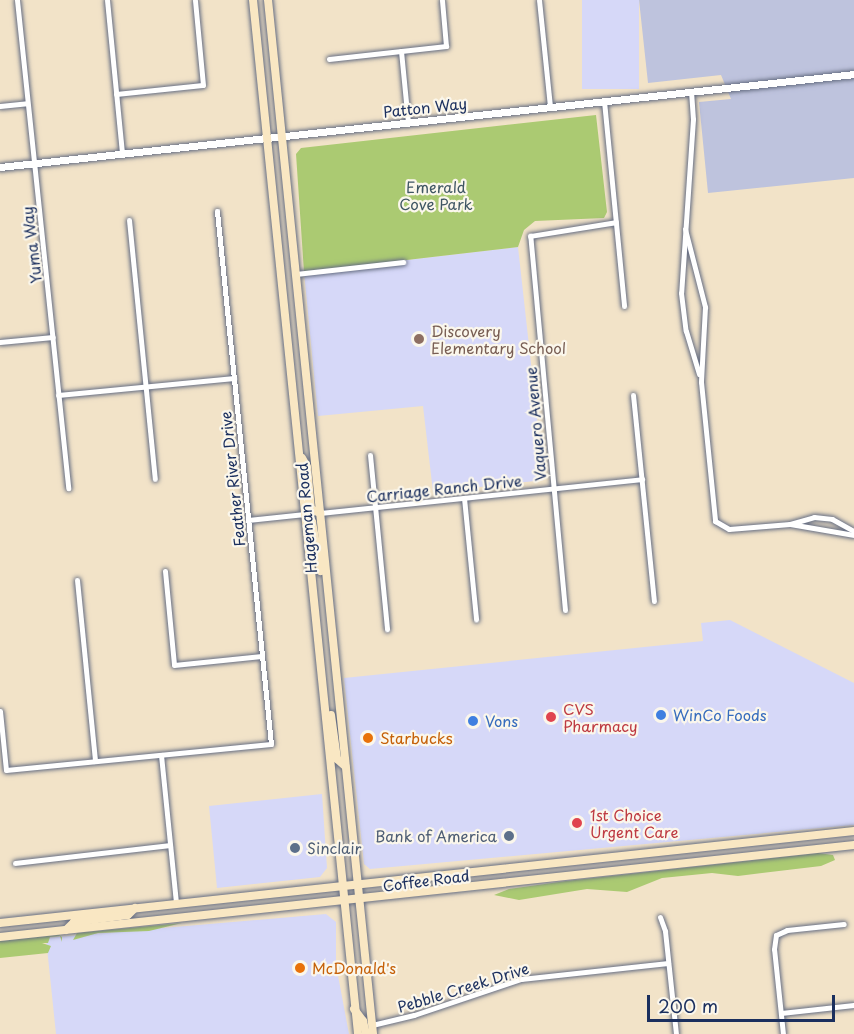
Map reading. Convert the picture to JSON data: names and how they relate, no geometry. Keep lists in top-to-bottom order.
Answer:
{
  "streets": {
    "main road": ["Hageman Road", "Coffee Road"],
    "street": [
      "Patton Way",
      "Yuma Way",
      "Vaquero Avenue",
      "Feather River Drive",
      "Carriage Ranch Drive",
      "Pebble Creek Drive"
    ]
  },
  "crossings": [
    ["Patton Way", "Yuma Way"],
    ["Patton Way", "Hageman Road"],
    ["Vaquero Avenue", "Carriage Ranch Drive"],
    ["Carriage Ranch Drive", "Hageman Road"],
    ["Hageman Road", "Coffee Road"],
    ["Hageman Road", "Pebble Creek Drive"]
  ],
  "parks": ["Emerald Cove Park"],
  "places": [
    "Discovery Elementary School",
    "WinCo Foods",
    "CVS Pharmacy",
    "Vons",
    "Starbucks",
    "1st Choice Urgent Care",
    "Bank of America",
    "Sinclair",
    "McDonald's"
  ],
  "scale_bar": "200 m"
}
